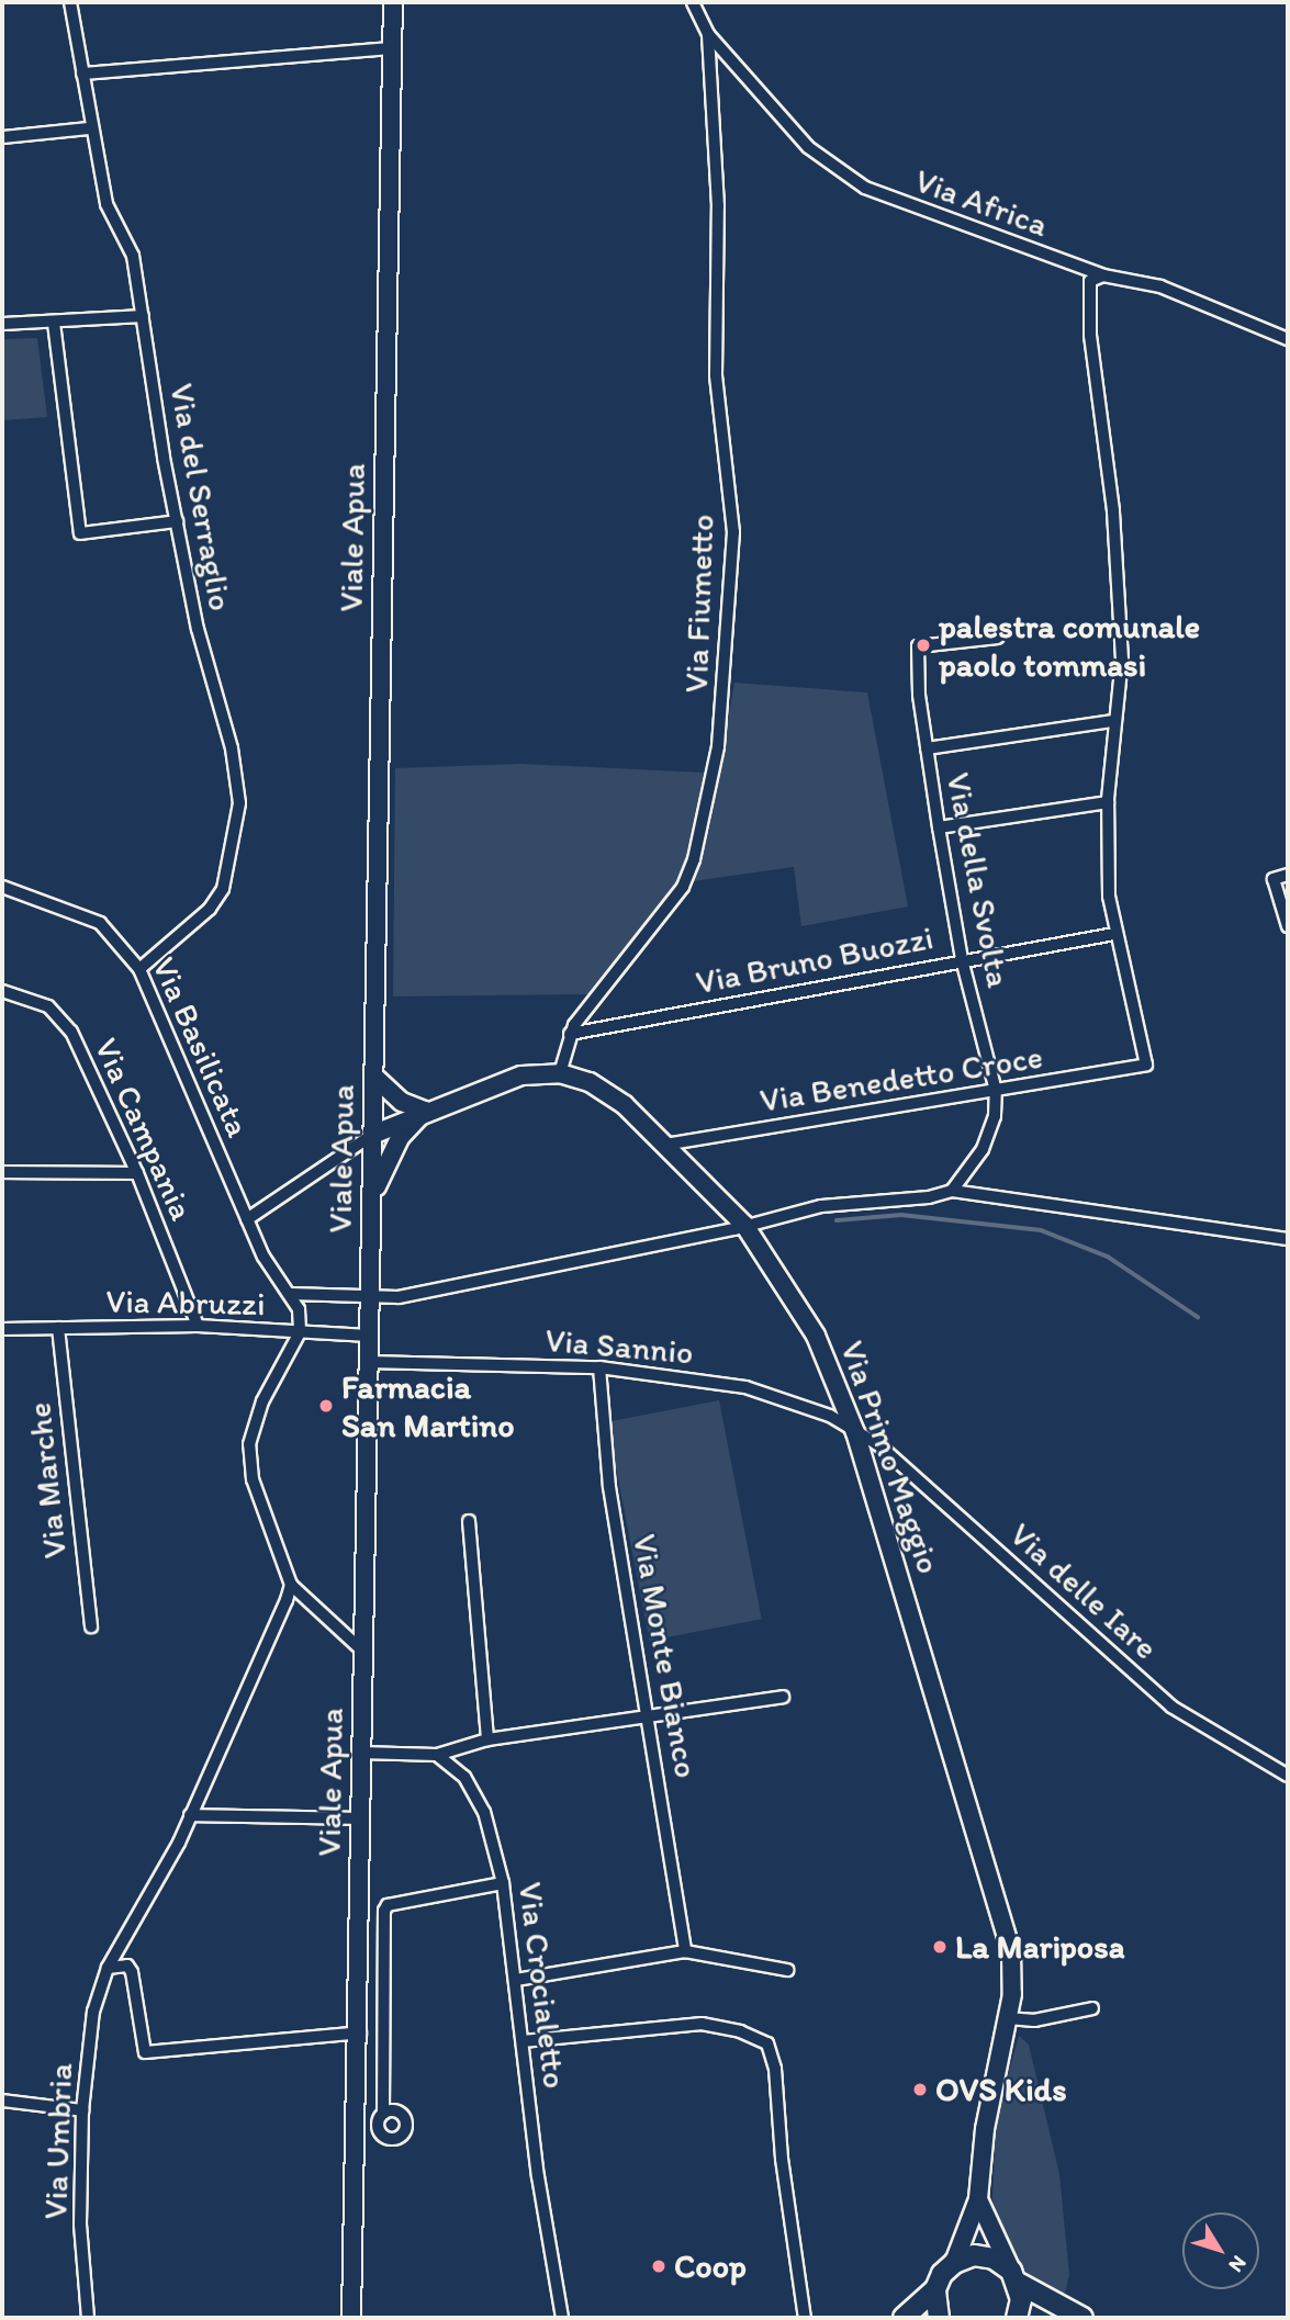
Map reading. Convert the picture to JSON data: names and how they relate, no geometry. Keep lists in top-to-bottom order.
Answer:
{
  "streets": {
    "street": [
      "Via Africa",
      "Via del Serraglio",
      "Viale Apua",
      "Via Fiumetto",
      "Via della Svolta",
      "Via Bruno Buozzi",
      "Via Basilicata",
      "Via Benedetto Croce",
      "Via Campania",
      "Via Abruzzi",
      "Via Sannio",
      "Via Primo Maggio",
      "Via Marche",
      "Via delle Iare",
      "Via Monte Bianco",
      "Via Crocialetto",
      "Via Umbria"
    ]
  },
  "crossings": [
    ["Via Africa", "Via Fiumetto"],
    ["Via del Serraglio", "Via Basilicata"],
    ["Viale Apua", "Via Abruzzi"],
    ["Viale Apua", "Via Sannio"],
    ["Viale Apua", "Via Primo Maggio"],
    ["Via Fiumetto", "Via Bruno Buozzi"],
    ["Via Fiumetto", "Via Primo Maggio"],
    ["Via della Svolta", "Via Bruno Buozzi"],
    ["Via della Svolta", "Via Benedetto Croce"],
    ["Via Bruno Buozzi", "Via Benedetto Croce"],
    ["Via Basilicata", "Via Abruzzi"],
    ["Via Benedetto Croce", "Via Primo Maggio"],
    ["Via Campania", "Via Abruzzi"],
    ["Via Abruzzi", "Via Marche"],
    ["Via Sannio", "Via Primo Maggio"],
    ["Via Sannio", "Via delle Iare"],
    ["Via Sannio", "Via Monte Bianco"],
    ["Via Primo Maggio", "Via delle Iare"]
  ],
  "places": [
    "palestra comunale paolo tommasi",
    "Farmacia San Martino",
    "La Mariposa",
    "OVS Kids",
    "Coop"
  ],
  "north": "bottom right"
}
